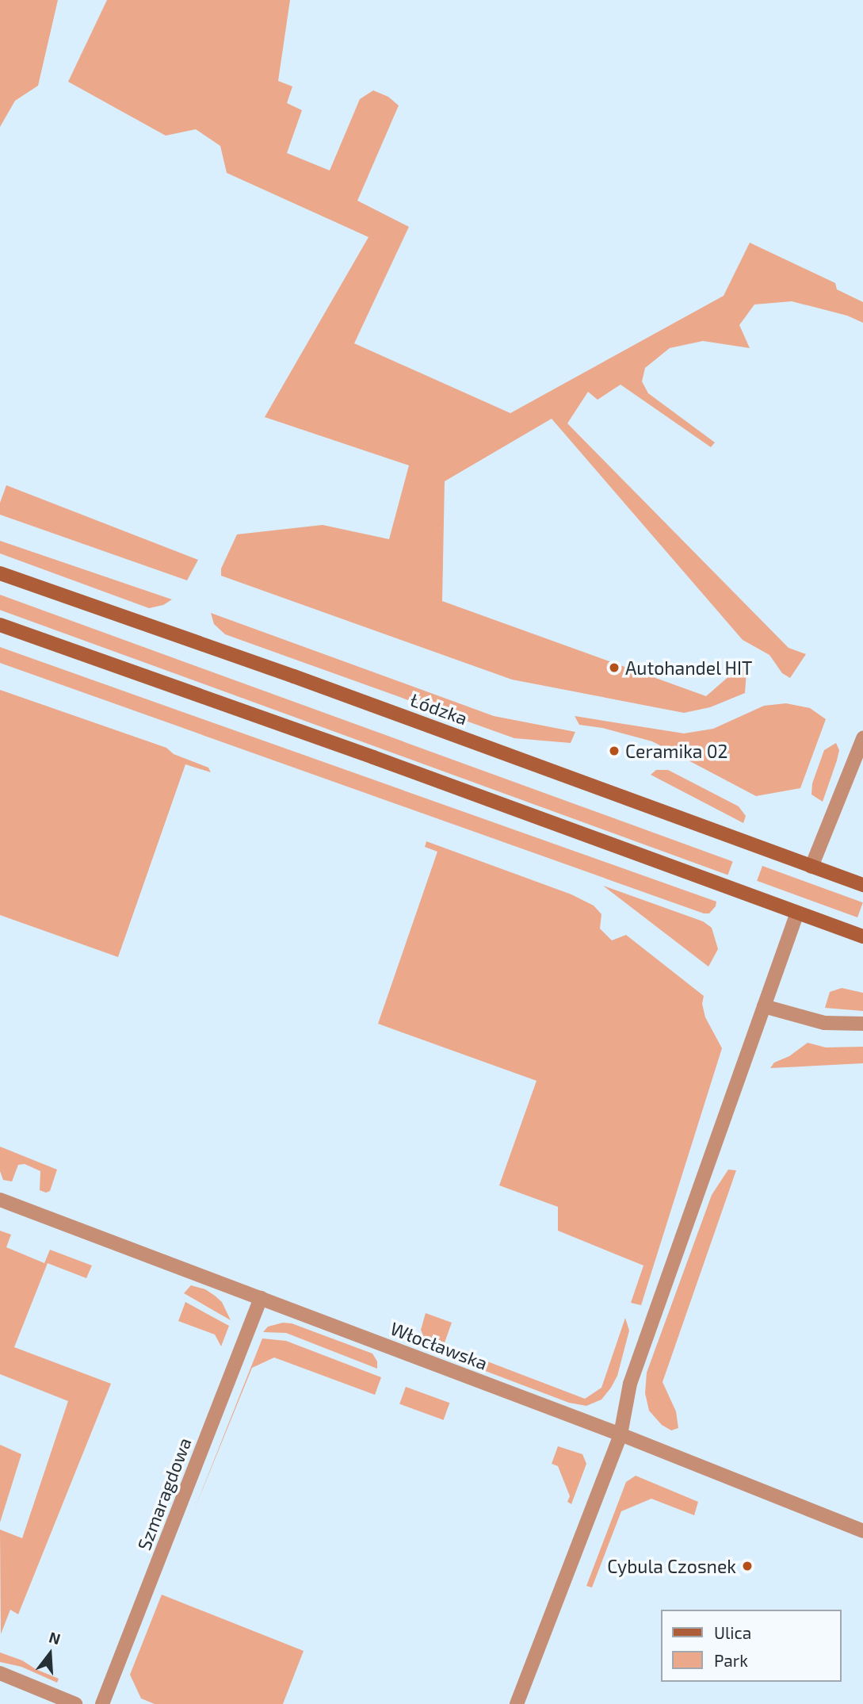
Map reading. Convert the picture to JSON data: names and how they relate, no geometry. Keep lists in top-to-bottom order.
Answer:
{
  "streets": {
    "main road": ["Łódzka"],
    "street": ["Włocławska", "Szmaragdowa"]
  },
  "crossings": [
    ["Włocławska", "Szmaragdowa"]
  ],
  "places": ["Autohandel HIT", "Ceramika 02", "Cybula Czosnek"],
  "legend": ["Ulica", "Park"],
  "north": "top"
}
